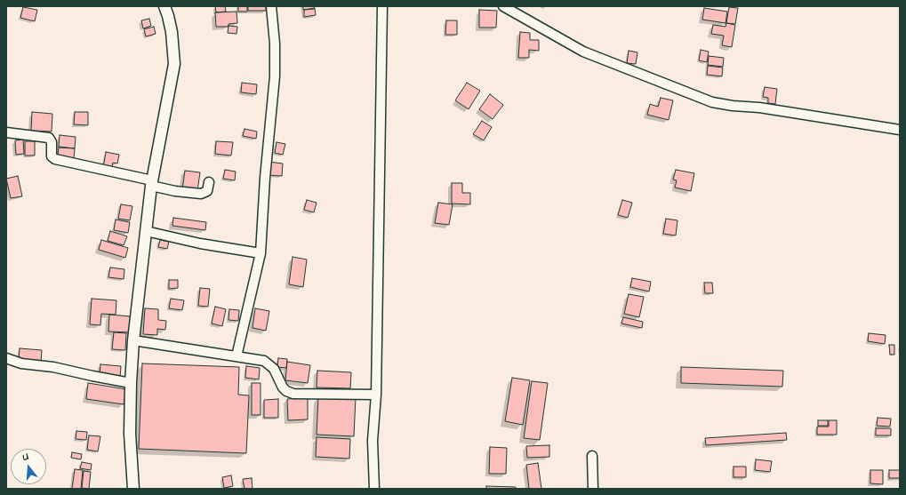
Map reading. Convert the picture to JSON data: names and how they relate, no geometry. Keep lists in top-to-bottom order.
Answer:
{
  "north": "top"
}
